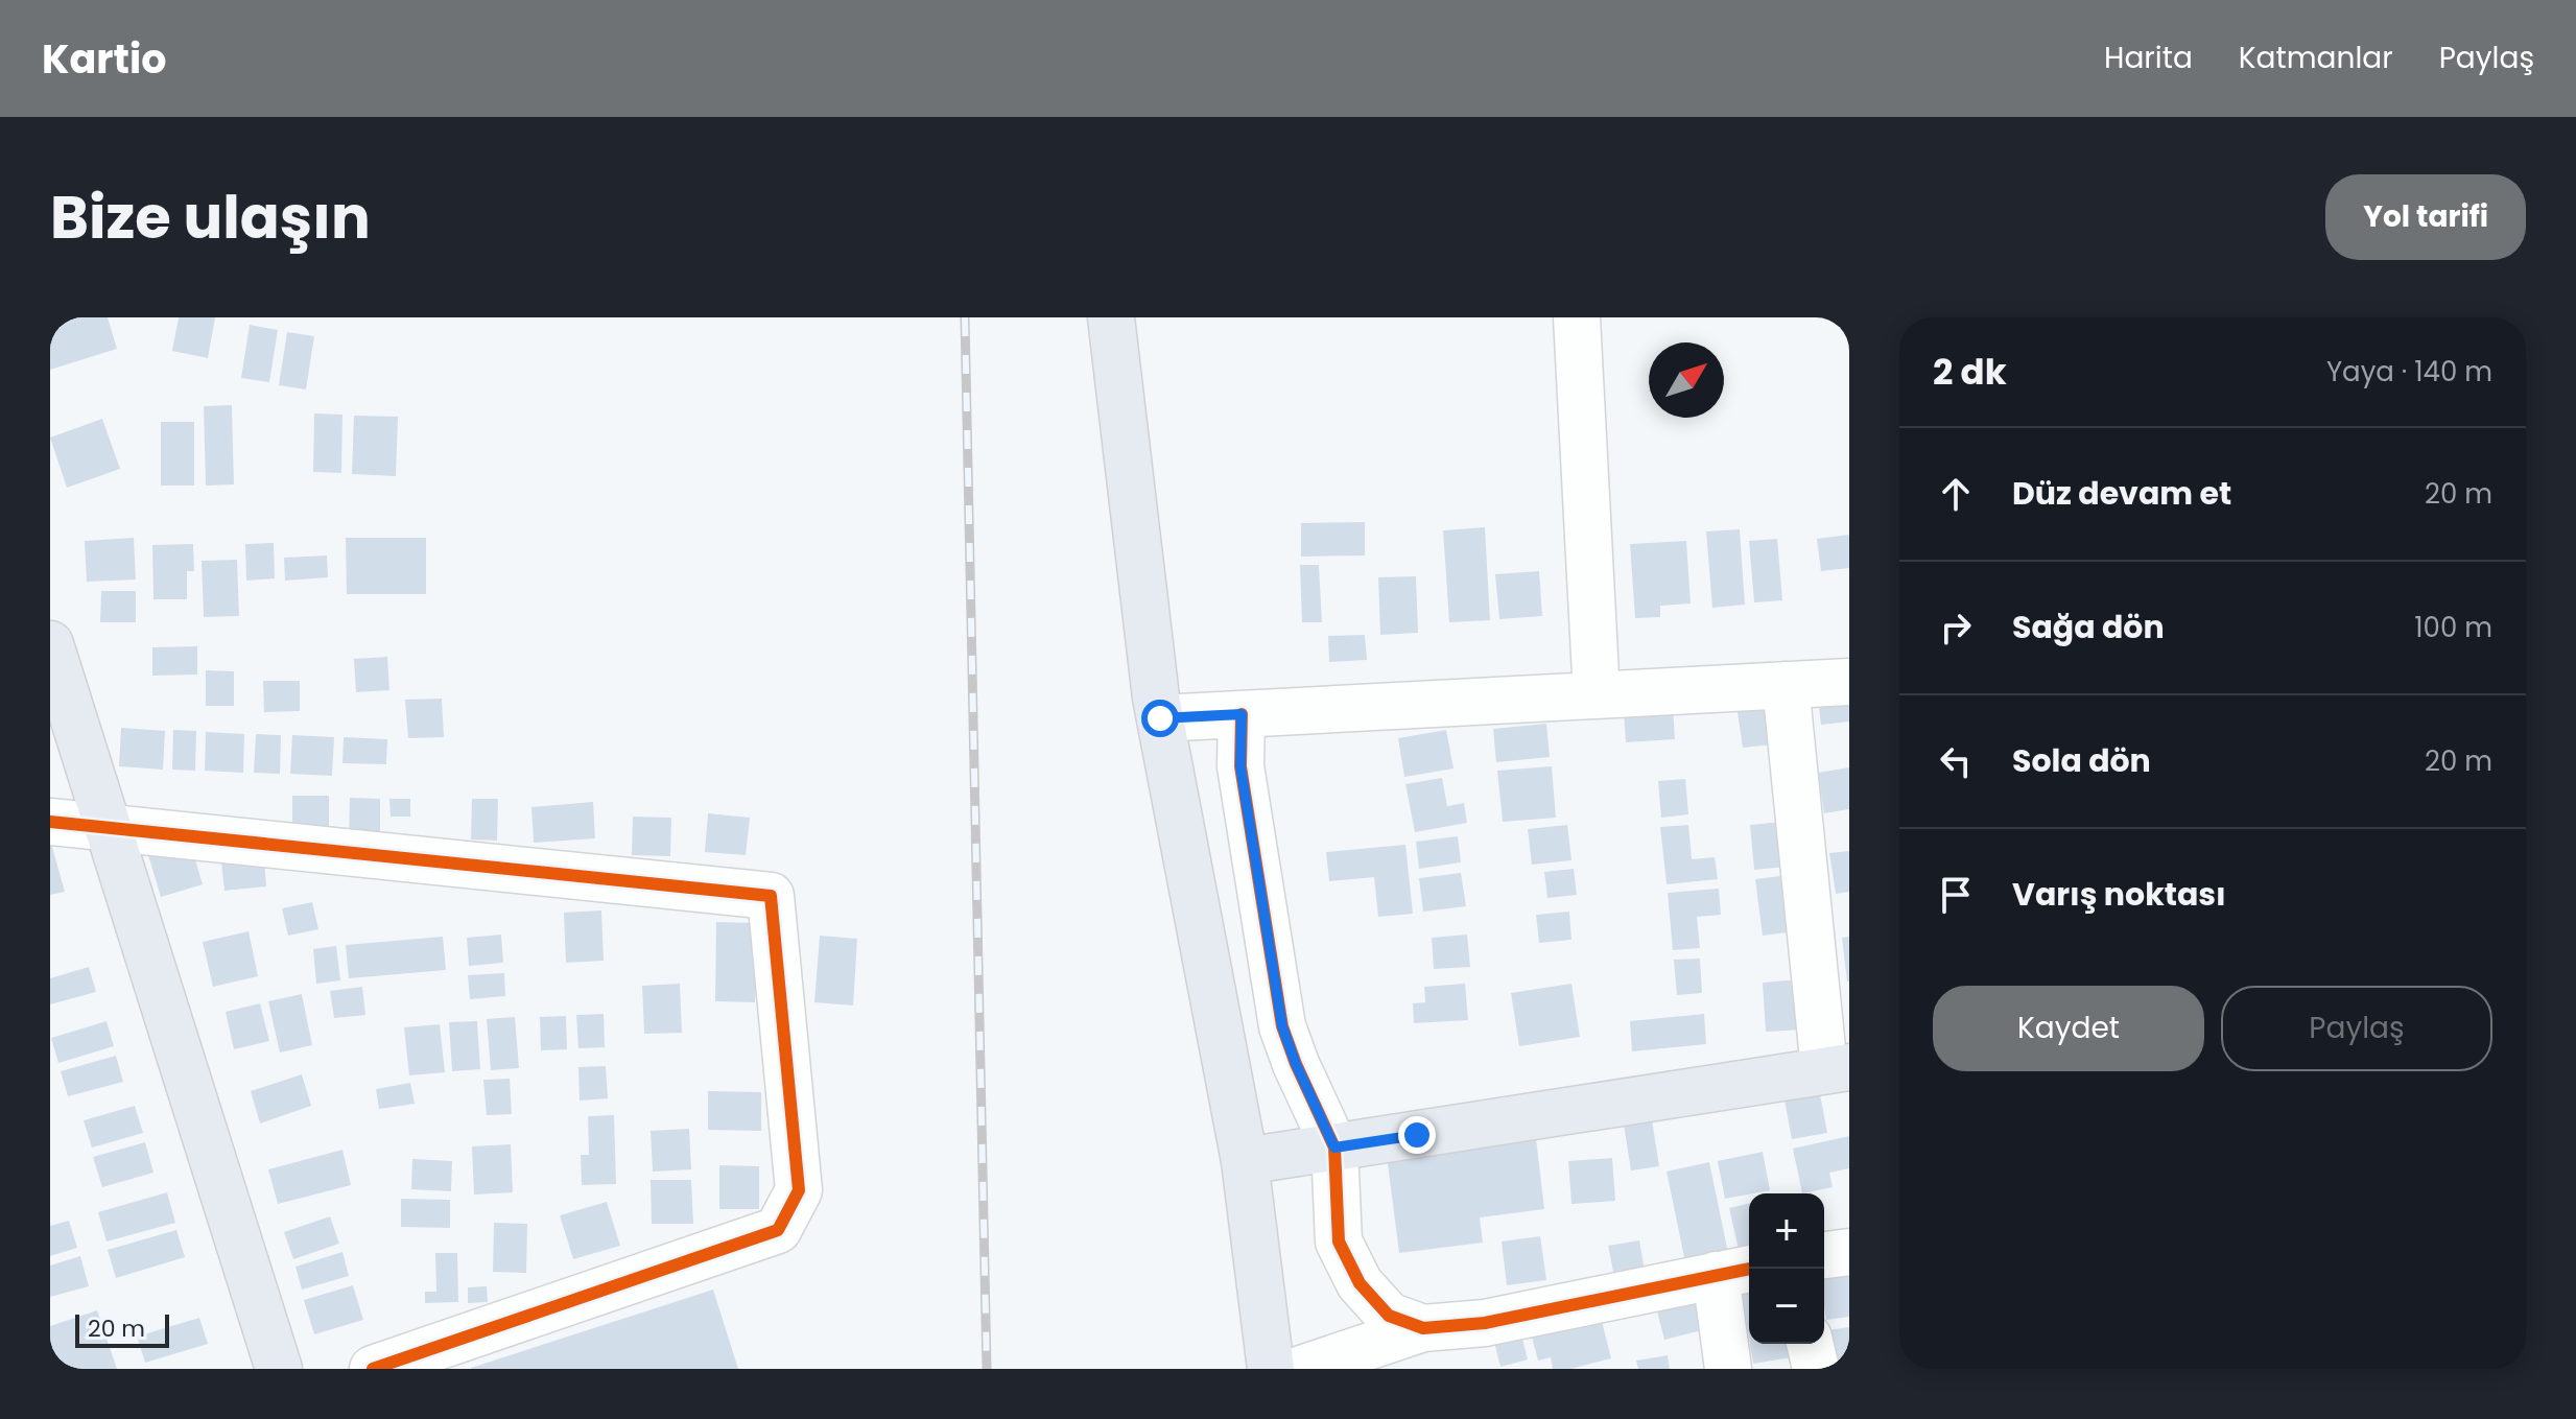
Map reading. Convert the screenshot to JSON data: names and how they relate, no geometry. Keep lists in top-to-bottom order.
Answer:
{
  "scale_bar": "20 m",
  "north": "top right",
  "page": {
    "header": "Kartio",
    "nav": ["Harita", "Katmanlar", "Paylaş"],
    "title": "Bize ulaşın",
    "buttons": [
      "Yol tarifi",
      ["Kaydet", "Paylaş"]
    ],
    "heading": ["2 dk", "Yaya · 140 m"],
    "list": [
      ["Düz devam et", "20 m"],
      ["Sağa dön", "100 m"],
      ["Sola dön", "20 m"],
      "Varış noktası"
    ],
    "map_buttons": ["+", "−"],
    "scale": "20 m"
  }
}
